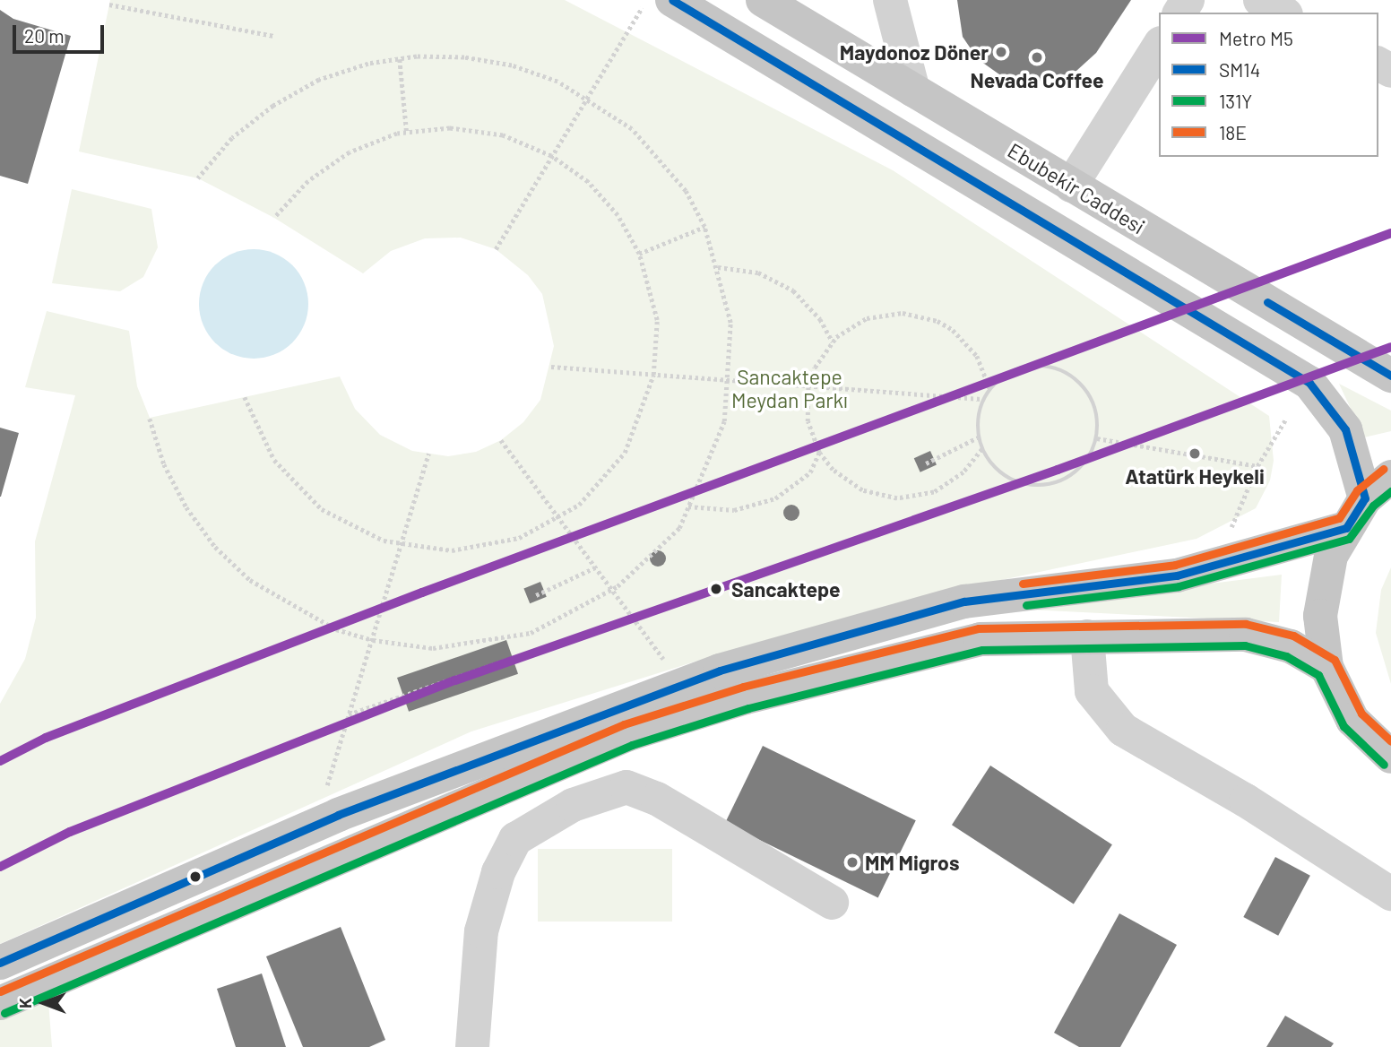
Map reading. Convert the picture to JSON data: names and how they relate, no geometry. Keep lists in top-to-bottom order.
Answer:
{
  "streets": {
    "main road": ["Ebubekir Caddesi"]
  },
  "parks": ["Sancaktepe Meydan Parkı"],
  "places": [
    "Maydonoz Döner",
    "Nevada Coffee",
    "Atatürk Heykeli",
    "Sancaktepe",
    "MM Migros"
  ],
  "lines": [
    "transit line SM14",
    "metro line M5",
    "transit line 18E",
    "transit line 131Y"
  ],
  "legend": [
    "Metro M5",
    "SM14",
    "131Y",
    "18E"
  ],
  "scale_bar": "20 m",
  "north": "left"
}
